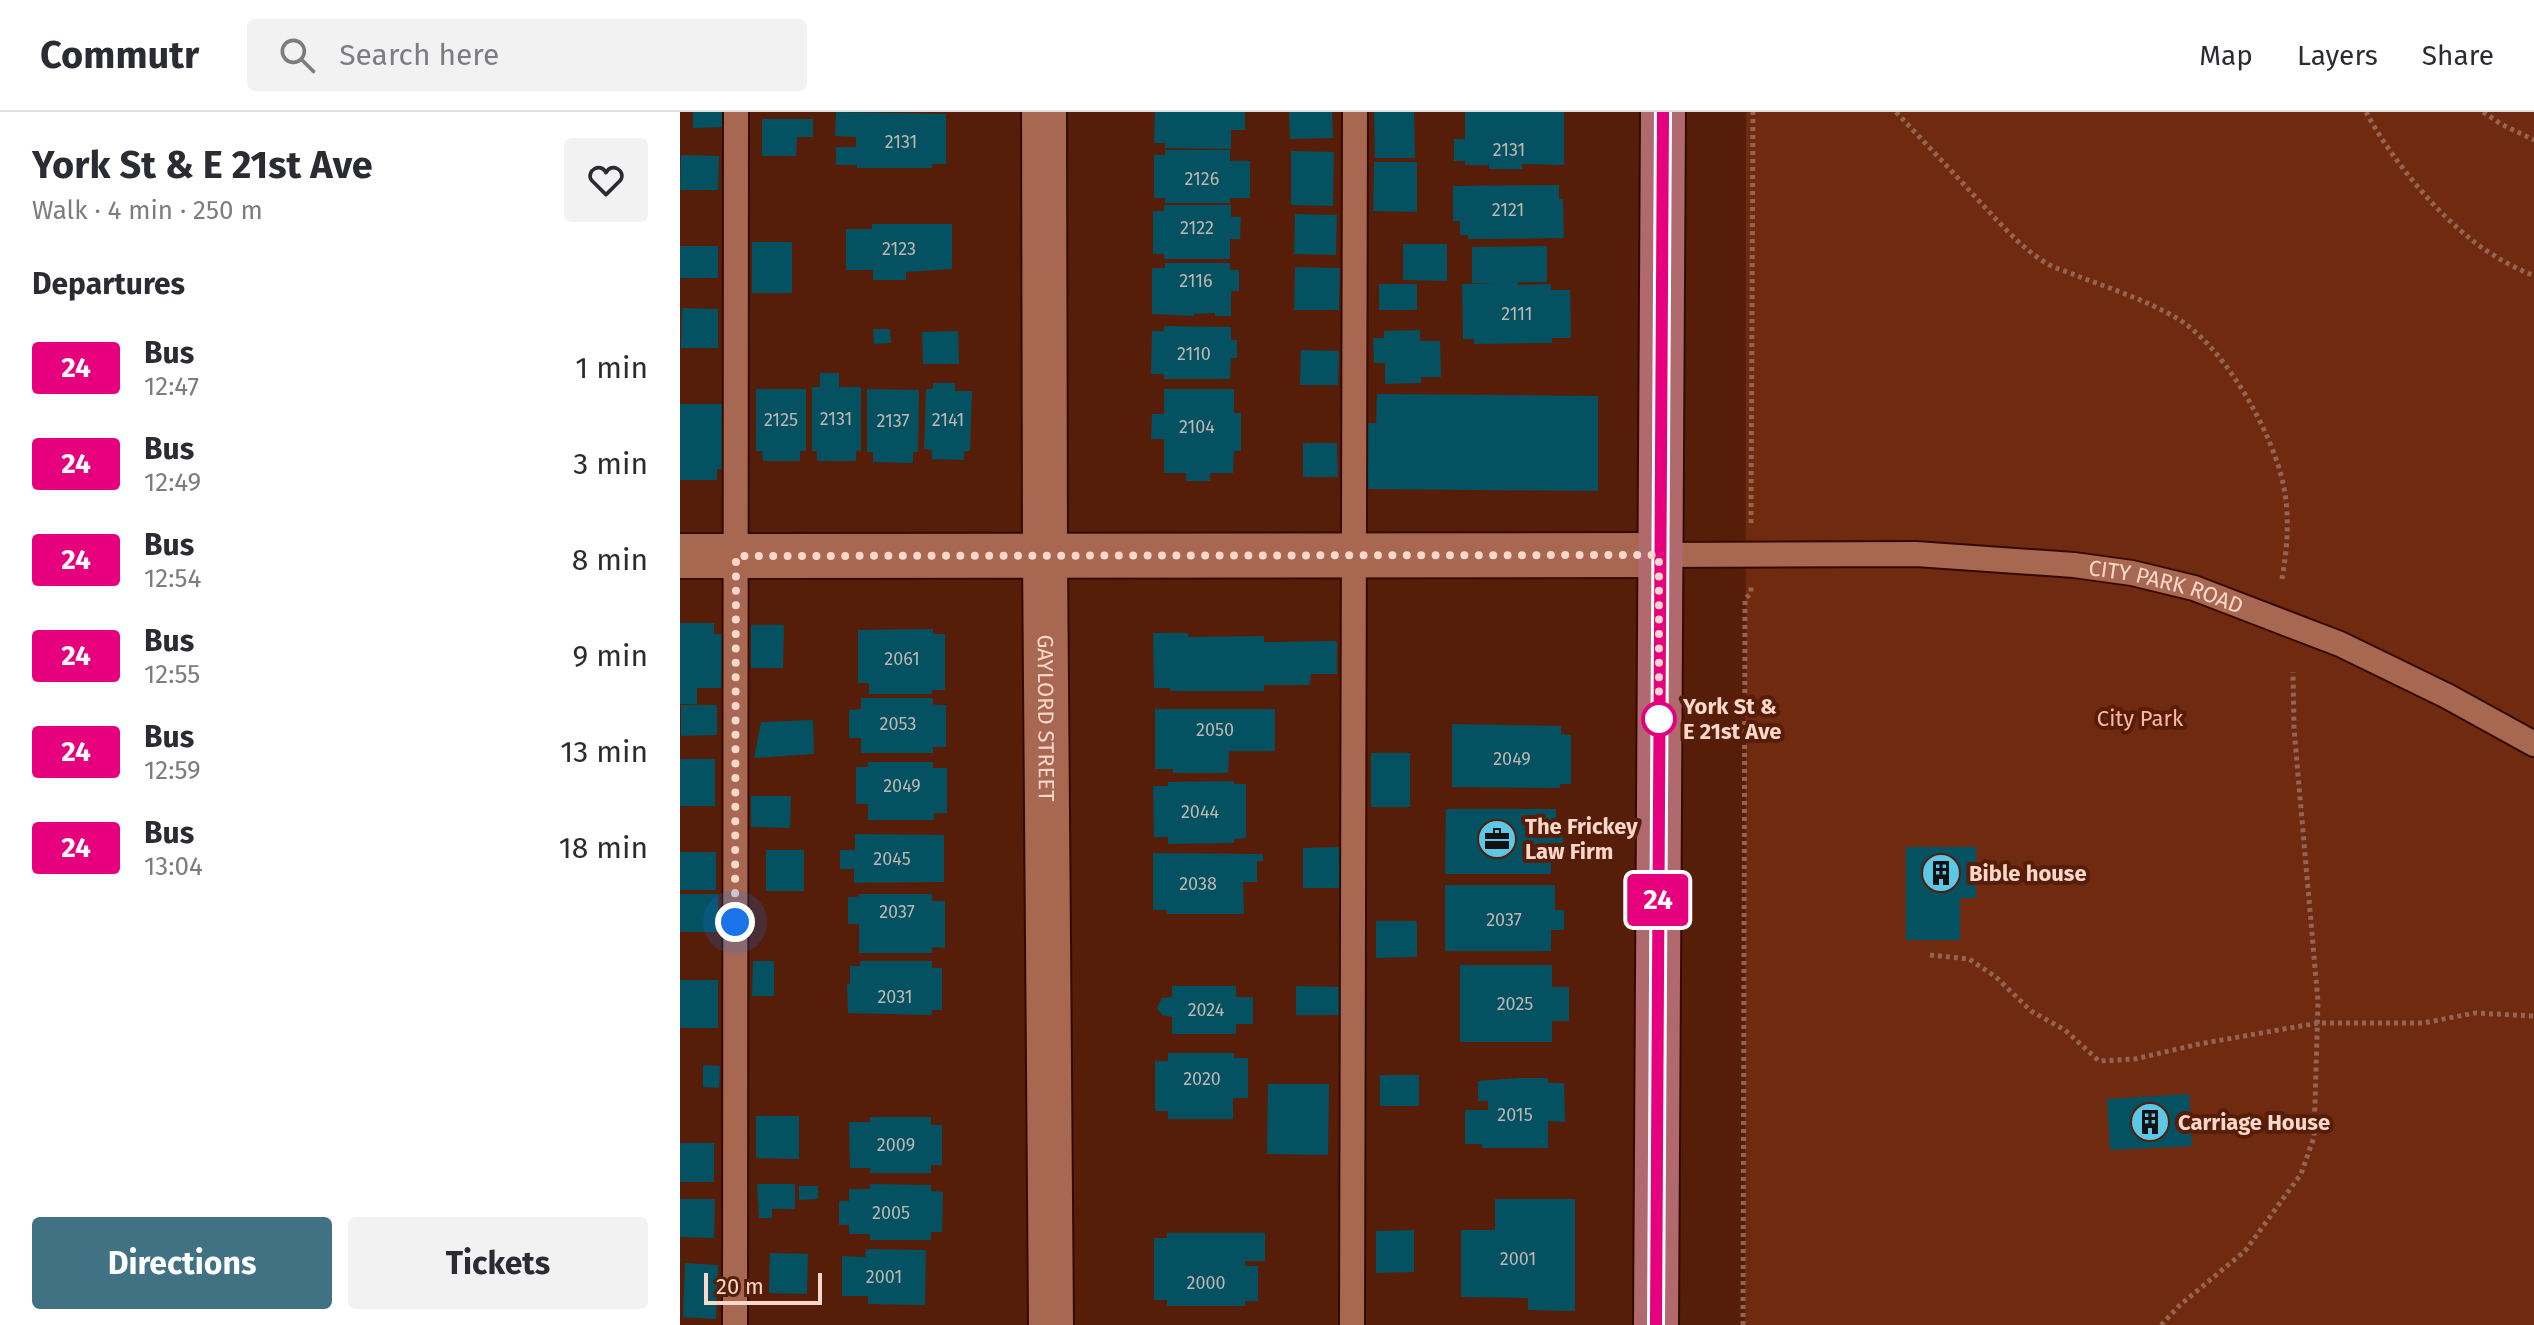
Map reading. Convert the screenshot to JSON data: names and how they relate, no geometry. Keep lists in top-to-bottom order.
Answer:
{
  "streets": {
    "street": ["GAYLORD STREET"],
    "lane": ["CITY PARK ROAD"]
  },
  "parks": ["City Park"],
  "places": {
    "other": ["York St & E 21st Ave"],
    "office": ["The Frickey Law Firm"],
    "building": ["Bible house", "Carriage House"]
  },
  "lines": ["bus line 24"],
  "house_numbers": [
    "2131",
    "2131",
    "2126",
    "2121",
    "2122",
    "2123",
    "2116",
    "2111",
    "2110",
    "2131",
    "2125",
    "2141",
    "2137",
    "2104",
    "2061",
    "2053",
    "2050",
    "2049",
    "2049",
    "2044",
    "2045",
    "2038",
    "2037",
    "2037",
    "2031",
    "2025",
    "2024",
    "2020",
    "2015",
    "2009",
    "2005",
    "2001",
    "2001",
    "2000"
  ],
  "scale_bar": "20 m",
  "page": {
    "header": "Commutr",
    "search": "Search here",
    "nav": ["Map", "Layers", "Share"],
    "heading": [
      ["York St & E 21st Ave", "Walk · 4 min · 250 m"],
      "Departures"
    ],
    "on_map": "24",
    "list": [
      {
        "mark": "24",
        "name": "Bus",
        "note": "12:47",
        "value": "1 min"
      },
      {
        "mark": "24",
        "name": "Bus",
        "note": "12:49",
        "value": "3 min"
      },
      {
        "mark": "24",
        "name": "Bus",
        "note": "12:54",
        "value": "8 min"
      },
      {
        "mark": "24",
        "name": "Bus",
        "note": "12:55",
        "value": "9 min"
      },
      {
        "mark": "24",
        "name": "Bus",
        "note": "12:59",
        "value": "13 min"
      },
      {
        "mark": "24",
        "name": "Bus",
        "note": "13:04",
        "value": "18 min"
      }
    ],
    "buttons": ["Directions", "Tickets"],
    "scale": "20 m"
  }
}
